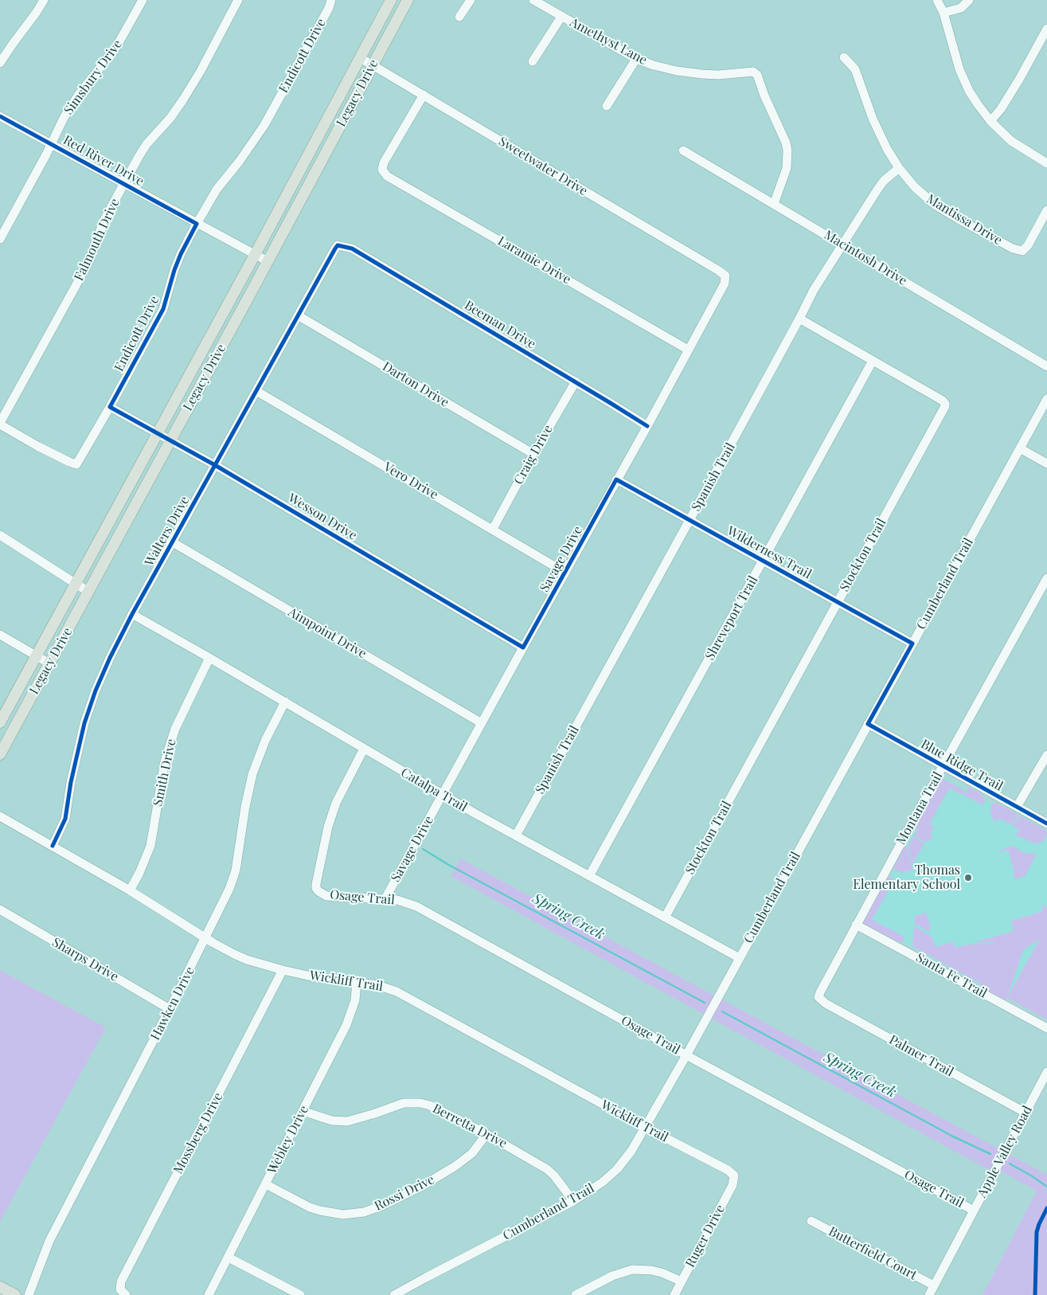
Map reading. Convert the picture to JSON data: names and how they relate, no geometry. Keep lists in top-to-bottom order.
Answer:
{
  "streets": {
    "main road": ["Legacy Drive"],
    "street": [
      "Amethyst Lane",
      "Endicott Drive",
      "Simsbury Drive",
      "Red River Drive",
      "Sweetwater Drive",
      "Mantissa Drive",
      "Falmouth Drive",
      "Macintosh Drive",
      "Laramie Drive",
      "Beeman Drive",
      "Darton Drive",
      "Craig Drive",
      "Spanish Trail",
      "Vero Drive",
      "Wesson Drive",
      "Walters Drive",
      "Wilderness Trail",
      "Stockton Trail",
      "Savage Drive",
      "Cumberland Trail",
      "Shreveport Trail",
      "Aimpoint Drive",
      "Blue Ridge Trail",
      "Smith Drive",
      "Catalpa Trail",
      "Montana Trail",
      "Osage Trail",
      "Sharps Drive",
      "Santa Fe Trail",
      "Wickliff Trail",
      "Hawken Drive",
      "Palmer Trail",
      "Berretta Drive",
      "Mossberg Drive",
      "Webley Drive",
      "Apple Valley Road",
      "Rossi Drive",
      "Ruger Drive",
      "Butterfield Court"
    ]
  },
  "crossings": [
    ["Amethyst Lane", "Macintosh Drive"],
    ["Endicott Drive", "Red River Drive"],
    ["Endicott Drive", "Falmouth Drive"],
    ["Endicott Drive", "Wesson Drive"],
    ["Simsbury Drive", "Red River Drive"],
    ["Legacy Drive", "Red River Drive"],
    ["Legacy Drive", "Sweetwater Drive"],
    ["Legacy Drive", "Wesson Drive"],
    ["Red River Drive", "Falmouth Drive"],
    ["Sweetwater Drive", "Laramie Drive"],
    ["Sweetwater Drive", "Savage Drive"],
    ["Mantissa Drive", "Spanish Trail"],
    ["Macintosh Drive", "Spanish Trail"],
    ["Laramie Drive", "Savage Drive"],
    ["Beeman Drive", "Craig Drive"],
    ["Beeman Drive", "Walters Drive"],
    ["Beeman Drive", "Savage Drive"],
    ["Darton Drive", "Craig Drive"],
    ["Darton Drive", "Walters Drive"],
    ["Craig Drive", "Vero Drive"],
    ["Spanish Trail", "Wilderness Trail"],
    ["Spanish Trail", "Stockton Trail"],
    ["Spanish Trail", "Catalpa Trail"],
    ["Vero Drive", "Walters Drive"],
    ["Vero Drive", "Savage Drive"],
    ["Wesson Drive", "Walters Drive"],
    ["Wesson Drive", "Savage Drive"],
    ["Walters Drive", "Aimpoint Drive"],
    ["Walters Drive", "Catalpa Trail"],
    ["Walters Drive", "Wickliff Trail"],
    ["Wilderness Trail", "Stockton Trail"],
    ["Wilderness Trail", "Savage Drive"],
    ["Wilderness Trail", "Cumberland Trail"],
    ["Wilderness Trail", "Shreveport Trail"],
    ["Stockton Trail", "Shreveport Trail"],
    ["Stockton Trail", "Catalpa Trail"],
    ["Savage Drive", "Aimpoint Drive"],
    ["Savage Drive", "Catalpa Trail"],
    ["Savage Drive", "Osage Trail"],
    ["Cumberland Trail", "Blue Ridge Trail"],
    ["Cumberland Trail", "Catalpa Trail"],
    ["Cumberland Trail", "Osage Trail"],
    ["Cumberland Trail", "Wickliff Trail"],
    ["Cumberland Trail", "Berretta Drive"],
    ["Shreveport Trail", "Catalpa Trail"],
    ["Blue Ridge Trail", "Montana Trail"],
    ["Smith Drive", "Catalpa Trail"],
    ["Smith Drive", "Wickliff Trail"],
    ["Catalpa Trail", "Osage Trail"],
    ["Catalpa Trail", "Hawken Drive"],
    ["Montana Trail", "Santa Fe Trail"],
    ["Montana Trail", "Palmer Trail"],
    ["Osage Trail", "Apple Valley Road"],
    ["Sharps Drive", "Hawken Drive"],
    ["Wickliff Trail", "Hawken Drive"],
    ["Wickliff Trail", "Mossberg Drive"],
    ["Wickliff Trail", "Webley Drive"],
    ["Wickliff Trail", "Ruger Drive"],
    ["Palmer Trail", "Apple Valley Road"],
    ["Berretta Drive", "Webley Drive"],
    ["Berretta Drive", "Rossi Drive"],
    ["Webley Drive", "Rossi Drive"],
    ["Apple Valley Road", "Butterfield Court"]
  ],
  "water": ["Spring Creek"],
  "places": ["Thomas Elementary School"]
}
